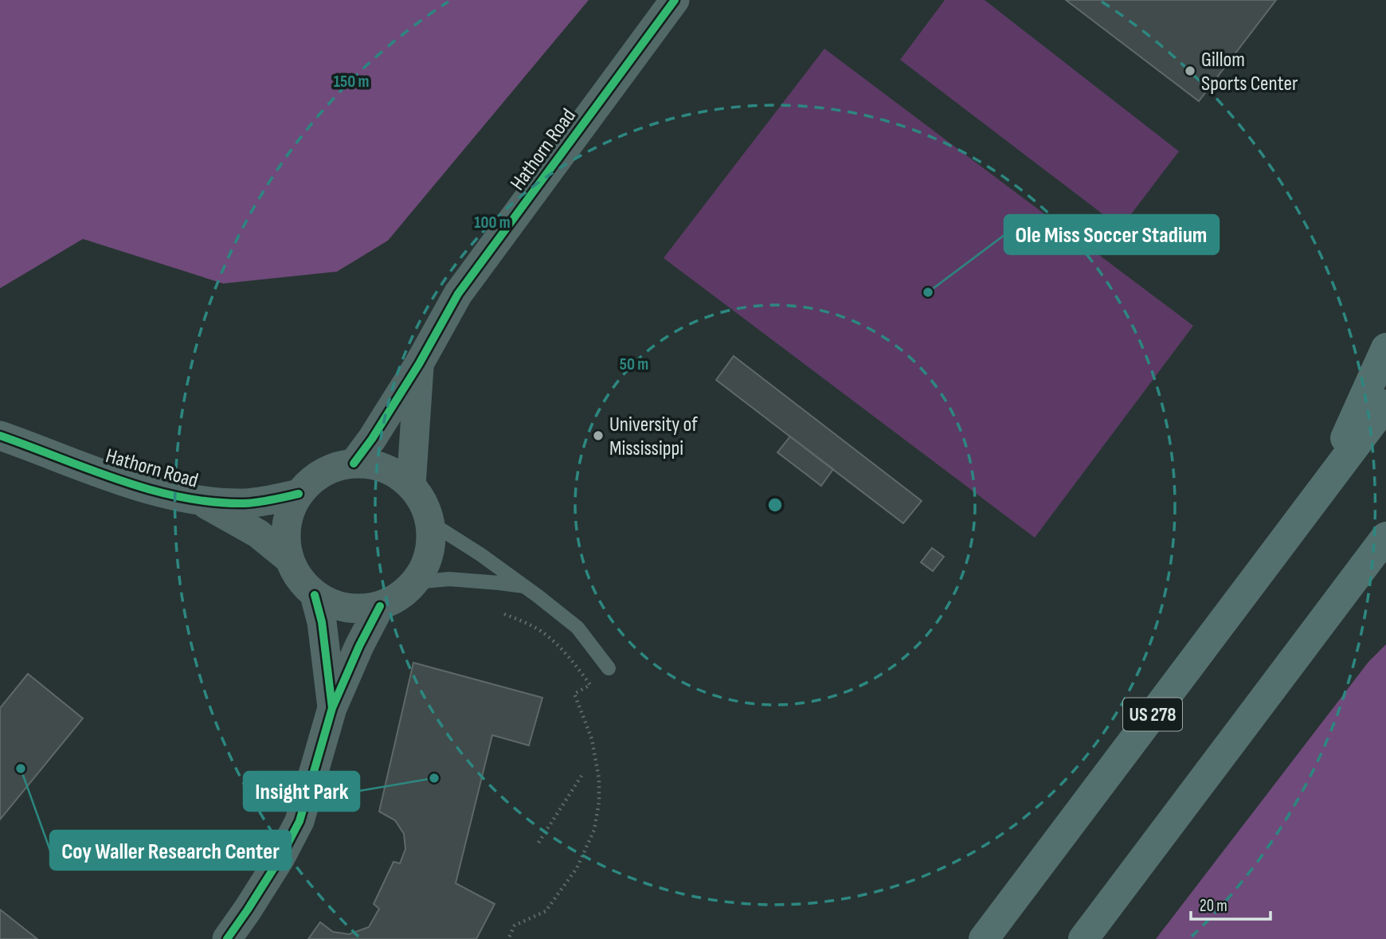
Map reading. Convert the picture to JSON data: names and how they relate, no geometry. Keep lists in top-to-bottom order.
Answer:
{
  "streets": {
    "highway": ["US 278"],
    "street": ["Hathorn Road"]
  },
  "places": [
    "Gillom Sports Center",
    "Ole Miss Soccer Stadium",
    "University of Mississippi",
    "Coy Waller Research Center",
    "Insight Park"
  ],
  "scale_bar": "20 m",
  "rings": ["150 m", "100 m", "50 m"]
}
